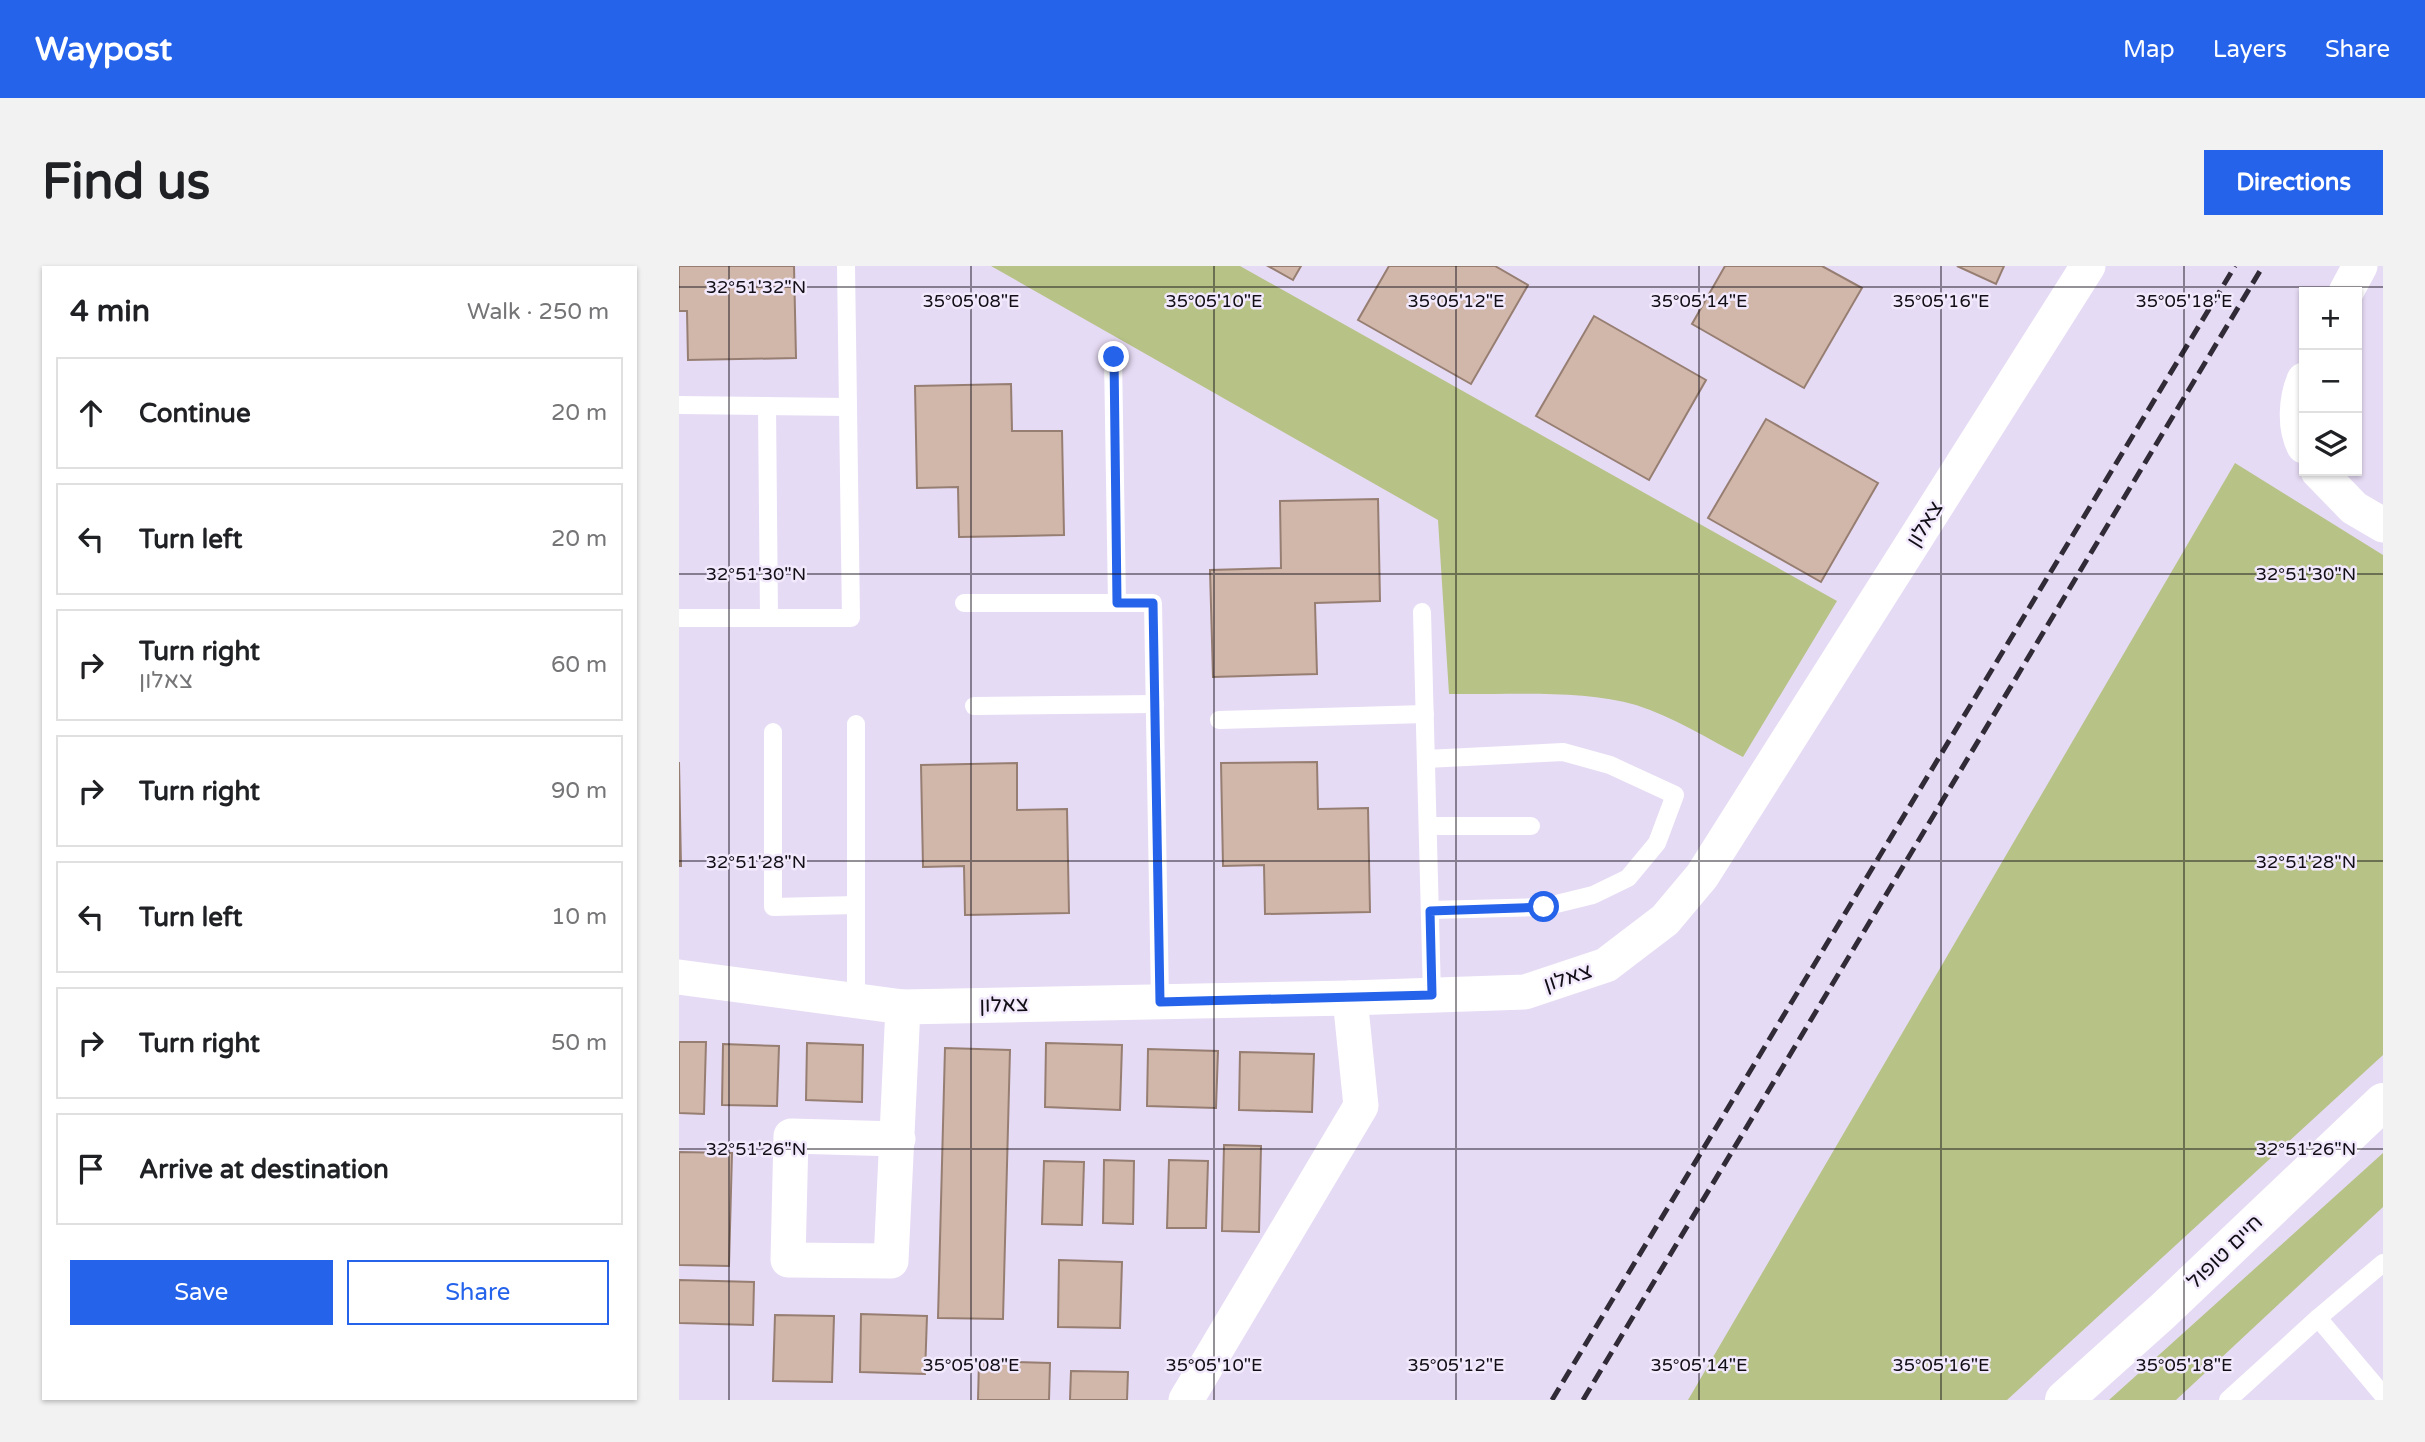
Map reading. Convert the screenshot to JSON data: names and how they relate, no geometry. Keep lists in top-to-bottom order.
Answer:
{
  "streets": {
    "street": ["צאלון", "חיים טופול"]
  },
  "page": {
    "header": "Waypost",
    "nav": ["Map", "Layers", "Share"],
    "buttons": [
      "Directions",
      ["Save", "Share"]
    ],
    "title": "Find us",
    "heading": ["4 min", "Walk · 250 m"],
    "map_buttons": ["+", "−"],
    "list": [
      ["Continue", "20 m"],
      ["Turn left", "20 m"],
      ["Turn right", "צאלון", "60 m"],
      ["Turn right", "90 m"],
      ["Turn left", "10 m"],
      ["Turn right", "50 m"],
      "Arrive at destination"
    ]
  },
  "coordinates": [
    "32°51'32\"N",
    "35°05'08\"E",
    "35°05'10\"E",
    "35°05'12\"E",
    "35°05'14\"E",
    "35°05'16\"E",
    "35°05'18\"E",
    "32°51'30\"N",
    "32°51'28\"N",
    "32°51'26\"N"
  ]
}
